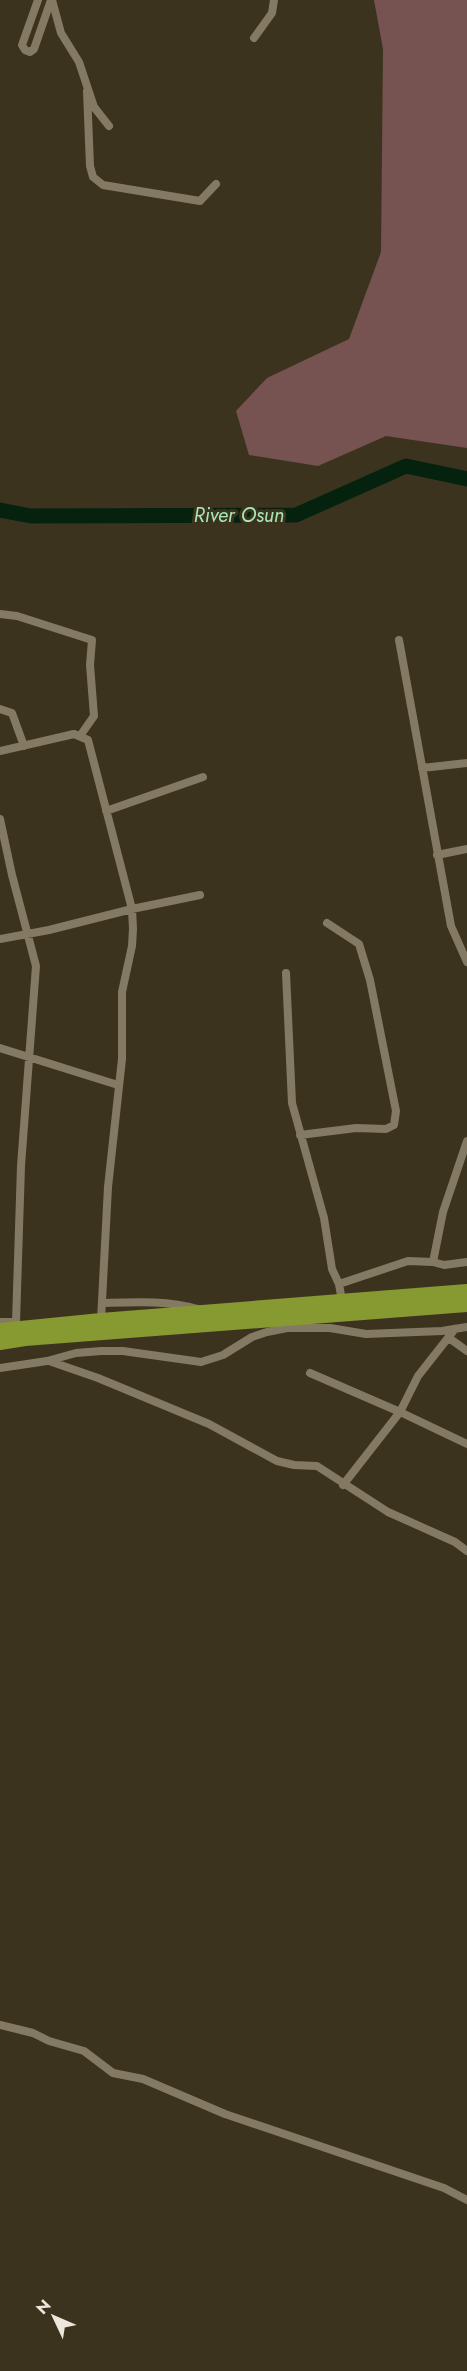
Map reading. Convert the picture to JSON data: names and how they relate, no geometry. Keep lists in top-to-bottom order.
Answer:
{
  "water": ["River Osun"],
  "north": "top left"
}
